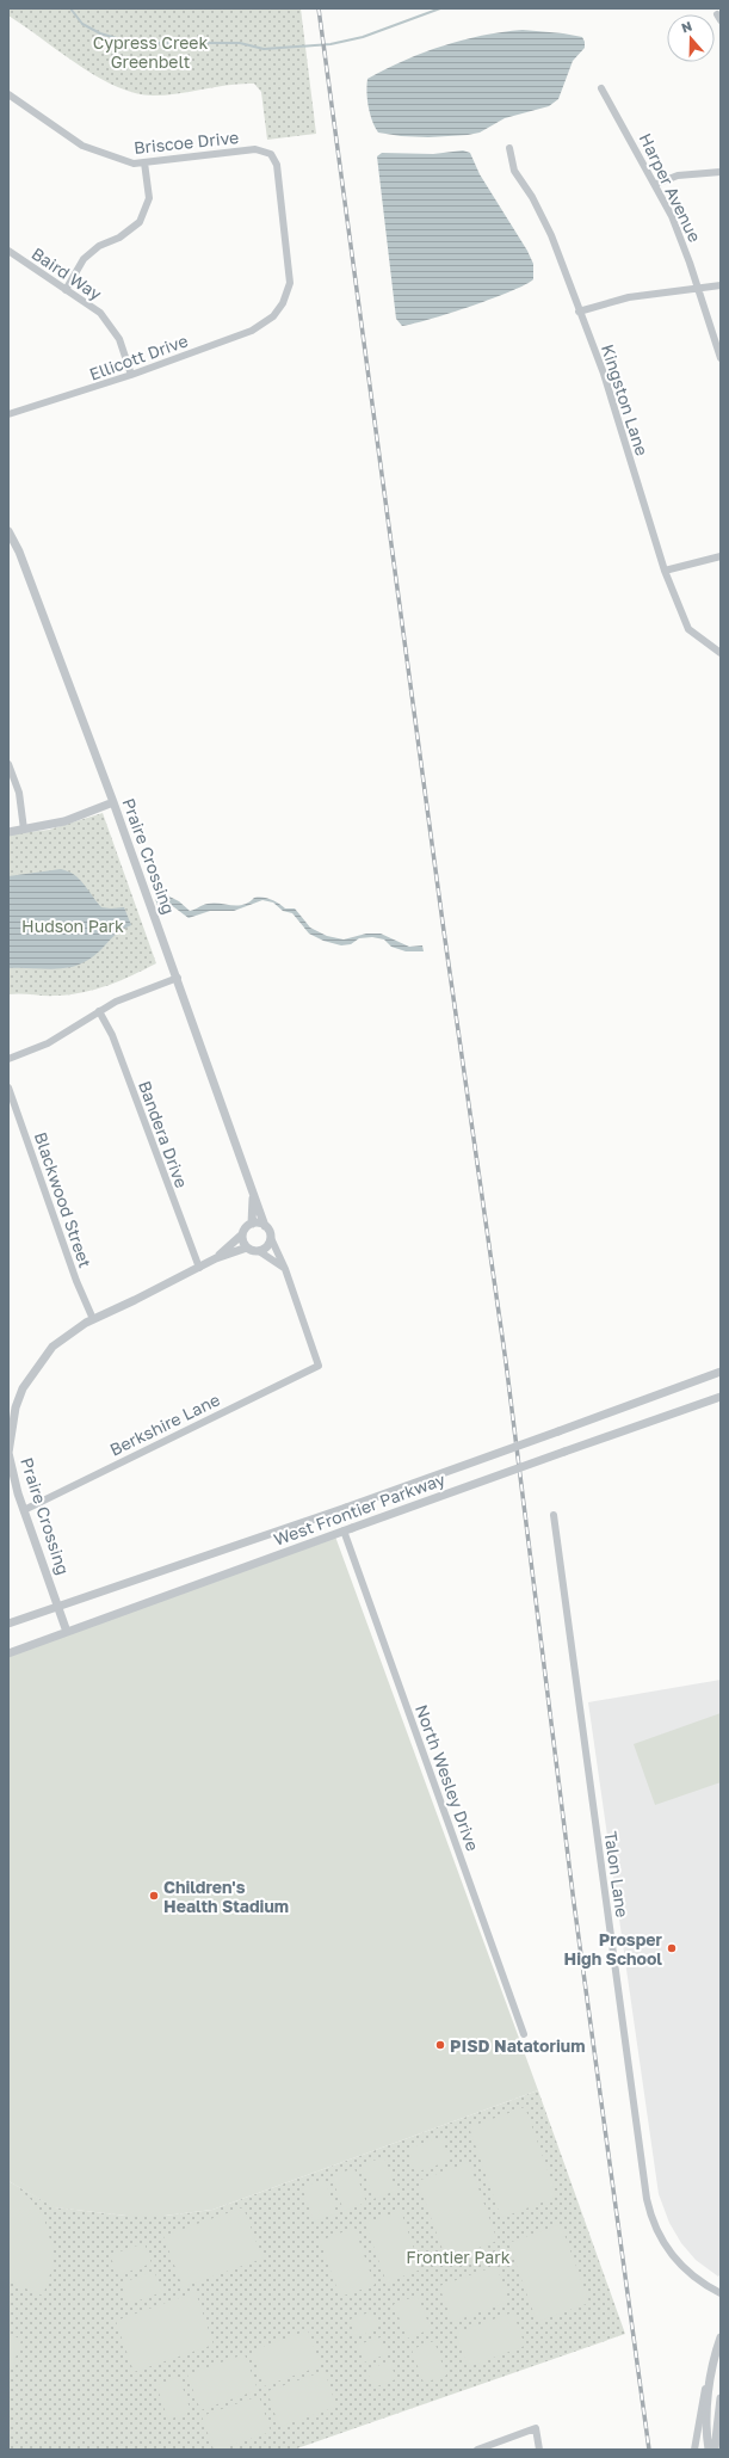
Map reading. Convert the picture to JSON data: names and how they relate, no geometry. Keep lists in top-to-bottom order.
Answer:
{
  "streets": {
    "street": [
      "Briscoe Drive",
      "Harper Avenue",
      "Baird Way",
      "Ellicott Drive",
      "Kingston Lane",
      "Praire Crossing",
      "Bandera Drive",
      "Blackwood Street",
      "Berkshire Lane",
      "West Frontier Parkway",
      "North Wesley Drive",
      "Talon Lane"
    ]
  },
  "crossings": [
    ["Briscoe Drive", "Ellicott Drive"],
    ["Baird Way", "Ellicott Drive"],
    ["Praire Crossing", "Bandera Drive"],
    ["Praire Crossing", "Blackwood Street"],
    ["Praire Crossing", "Berkshire Lane"],
    ["Praire Crossing", "West Frontier Parkway"],
    ["West Frontier Parkway", "North Wesley Drive"]
  ],
  "parks": ["Cypress Creek Greenbelt", "Hudson Park", "Frontier Park"],
  "places": ["Children's Health Stadium", "Prosper High School", "PISD Natatorium"],
  "north": "top"
}
